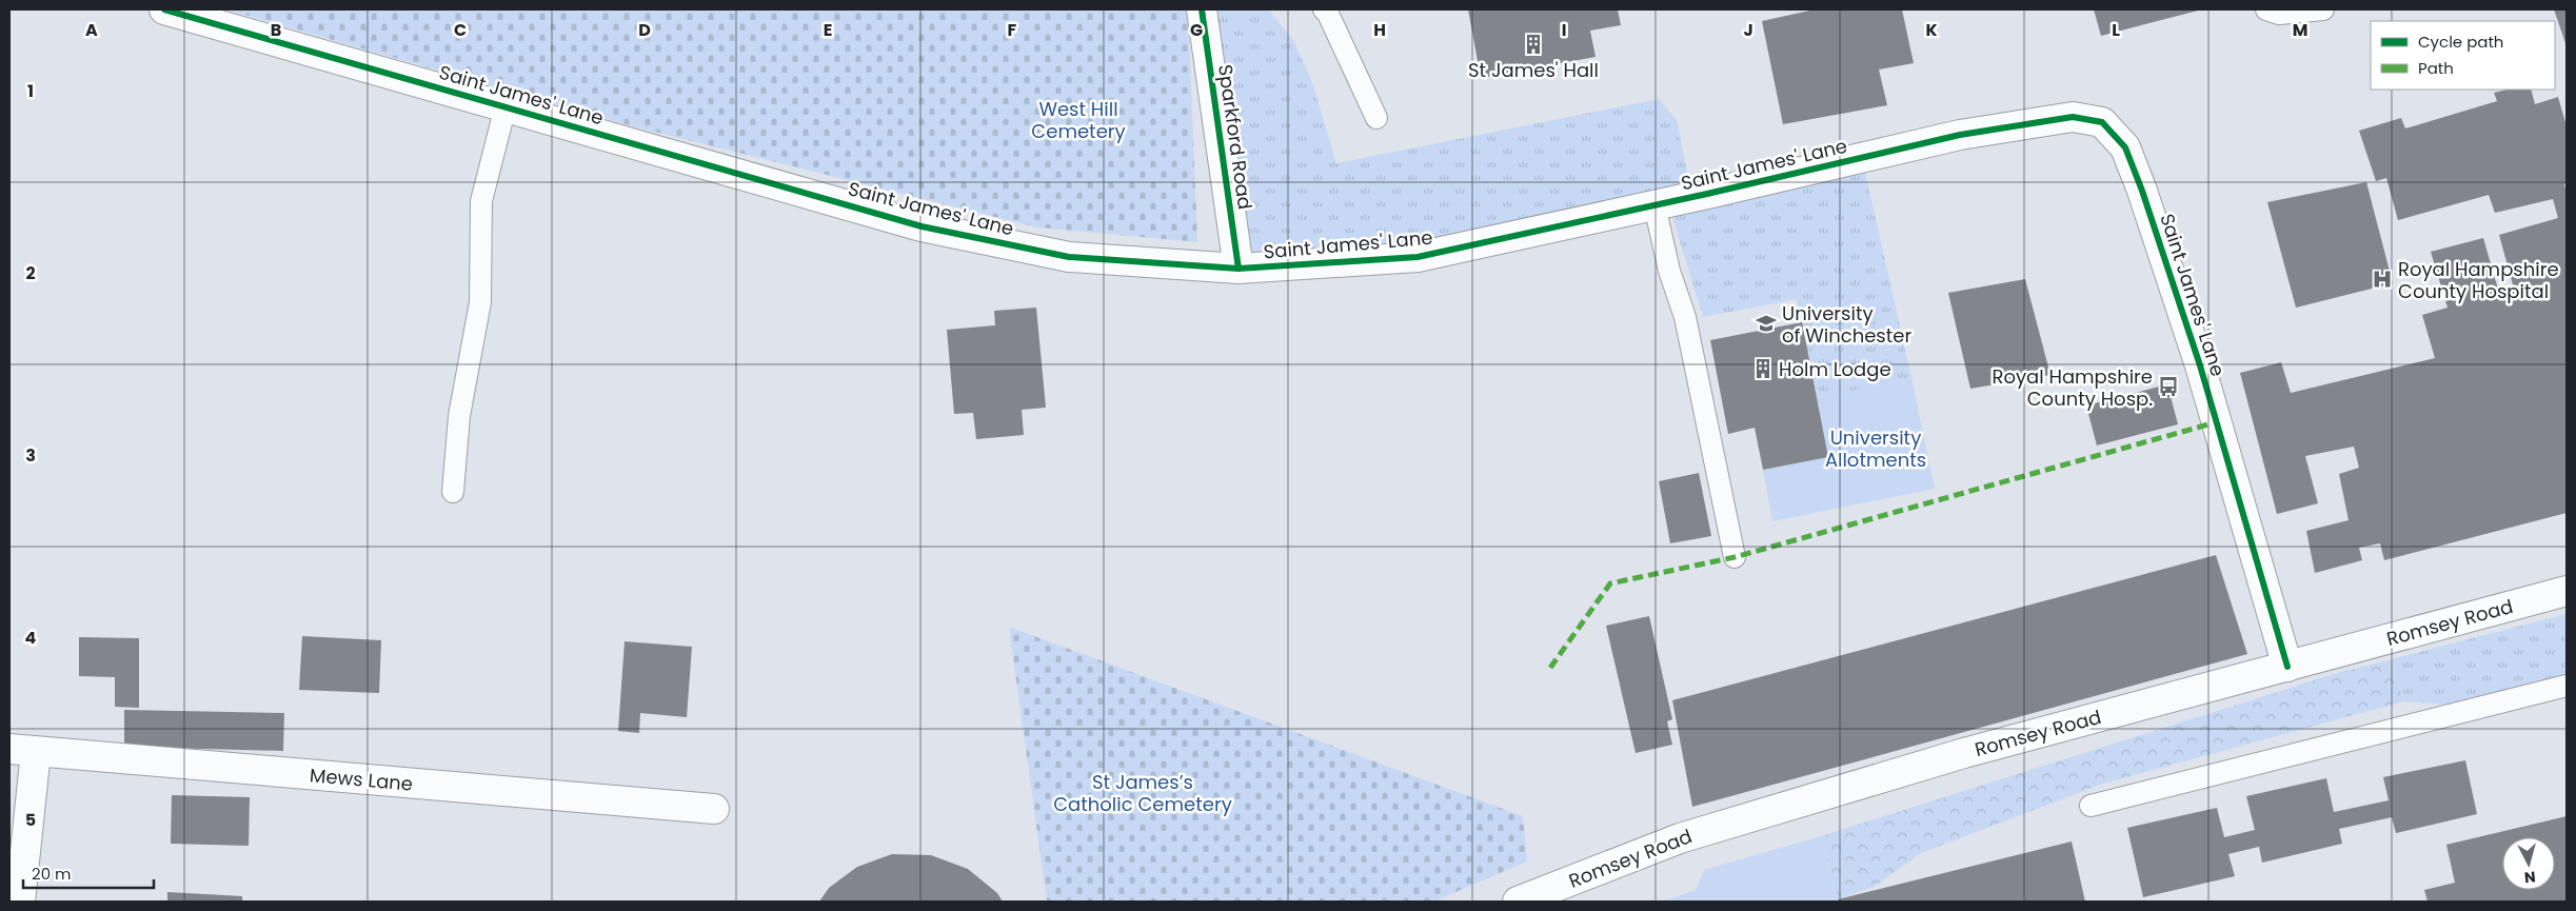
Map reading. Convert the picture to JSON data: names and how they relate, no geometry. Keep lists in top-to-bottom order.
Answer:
{
  "streets": {
    "street": [
      "Saint James' Lane",
      "Sparkford Road",
      "Romsey Road",
      "Mews Lane"
    ]
  },
  "crossings": [
    ["Saint James' Lane", "Sparkford Road"],
    ["Saint James' Lane", "Romsey Road"]
  ],
  "parks": ["West Hill Cemetery", "University Allotments", "St James’s Catholic Cemetery"],
  "places": {
    "building": ["St James' Hall", "Holm Lodge"],
    "hospital": ["Royal Hampshire County Hospital"],
    "school or university": ["University of Winchester"],
    "bus stop": ["Royal Hampshire County Hosp."]
  },
  "legend": ["Cycle path", "Path"],
  "scale_bar": "20 m",
  "north": "bottom",
  "grid": {
    "columns": [
      "A",
      "B",
      "C",
      "D",
      "E",
      "F",
      "G",
      "H",
      "I",
      "J",
      "K",
      "L",
      "M"
    ],
    "rows": [
      "1",
      "2",
      "3",
      "4",
      "5"
    ]
  }
}
